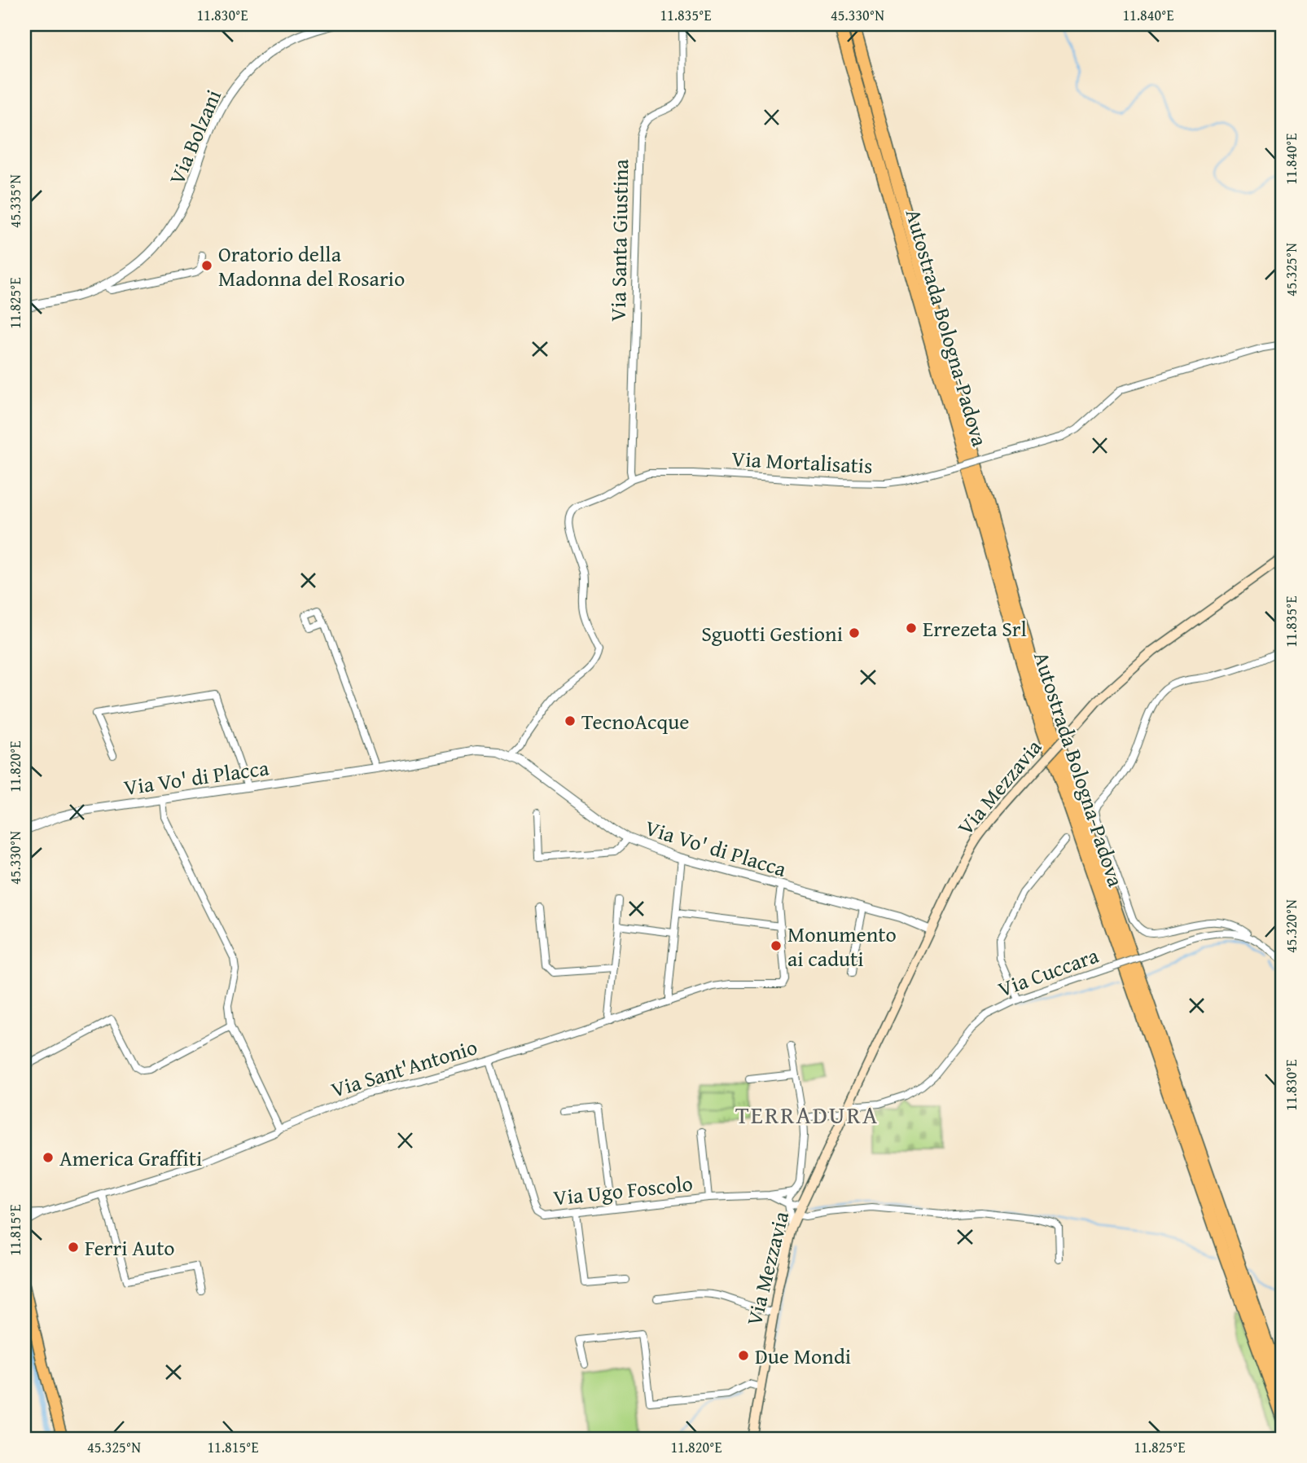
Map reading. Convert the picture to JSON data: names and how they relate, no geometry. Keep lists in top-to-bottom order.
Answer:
{
  "streets": {
    "highway": ["Autostrada Bologna-Padova"],
    "main road": ["Via Mezzavia"],
    "street": [
      "Via Bolzani",
      "Via Santa Giustina",
      "Via Mortalisatis",
      "Via Vo' di Placca",
      "Via Cuccara",
      "Via Sant'Antonio",
      "Via Ugo Foscolo"
    ]
  },
  "crossings": [
    ["Via Santa Giustina", "Via Mortalisatis"],
    ["Via Mortalisatis", "Via Vo' di Placca"],
    ["Via Vo' di Placca", "Via Mezzavia"],
    ["Via Mezzavia", "Via Cuccara"],
    ["Via Sant'Antonio", "Via Ugo Foscolo"]
  ],
  "districts": ["TERRADURA"],
  "places": [
    "Oratorio della Madonna del Rosario",
    "Errezeta Srl",
    "Sguotti Gestioni",
    "TecnoAcque",
    "Monumento ai caduti",
    "America Graffiti",
    "Ferri Auto",
    "Due Mondi"
  ],
  "coordinates": [
    "11.830°E",
    "11.835°E",
    "45.330°N",
    "11.840°E",
    "45.335°N",
    "45.325°N",
    "11.825°E",
    "11.820°E",
    "45.320°N",
    "11.815°E"
  ]
}
